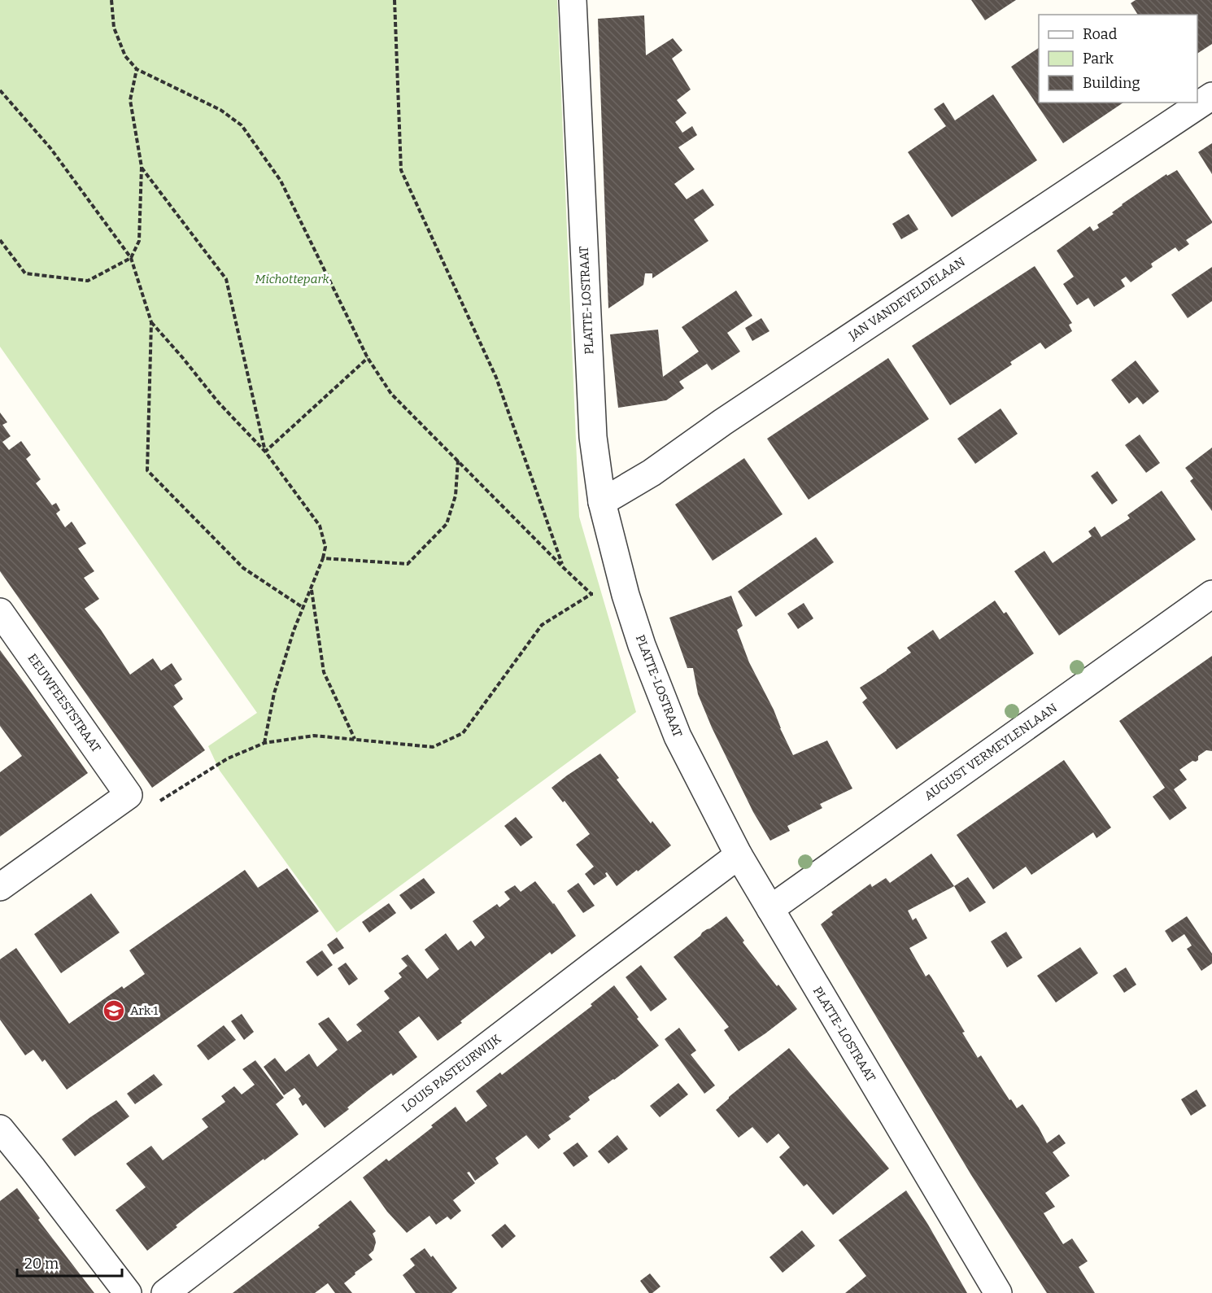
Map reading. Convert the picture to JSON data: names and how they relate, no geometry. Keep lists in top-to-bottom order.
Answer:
{
  "streets": {
    "street": [
      "JAN VANDEVELDELAAN",
      "PLATTE-LOSTRAAT",
      "EEUWFEESTSTRAAT",
      "AUGUST VERMEYLENLAAN",
      "LOUIS PASTEURWIJK"
    ]
  },
  "crossings": [
    ["JAN VANDEVELDELAAN", "PLATTE-LOSTRAAT"],
    ["PLATTE-LOSTRAAT", "AUGUST VERMEYLENLAAN"],
    ["PLATTE-LOSTRAAT", "LOUIS PASTEURWIJK"]
  ],
  "parks": ["Michottepark"],
  "places": {
    "school or university": ["Ark 1"]
  },
  "legend": ["Road", "Park", "Building"],
  "scale_bar": "20 m"
}
